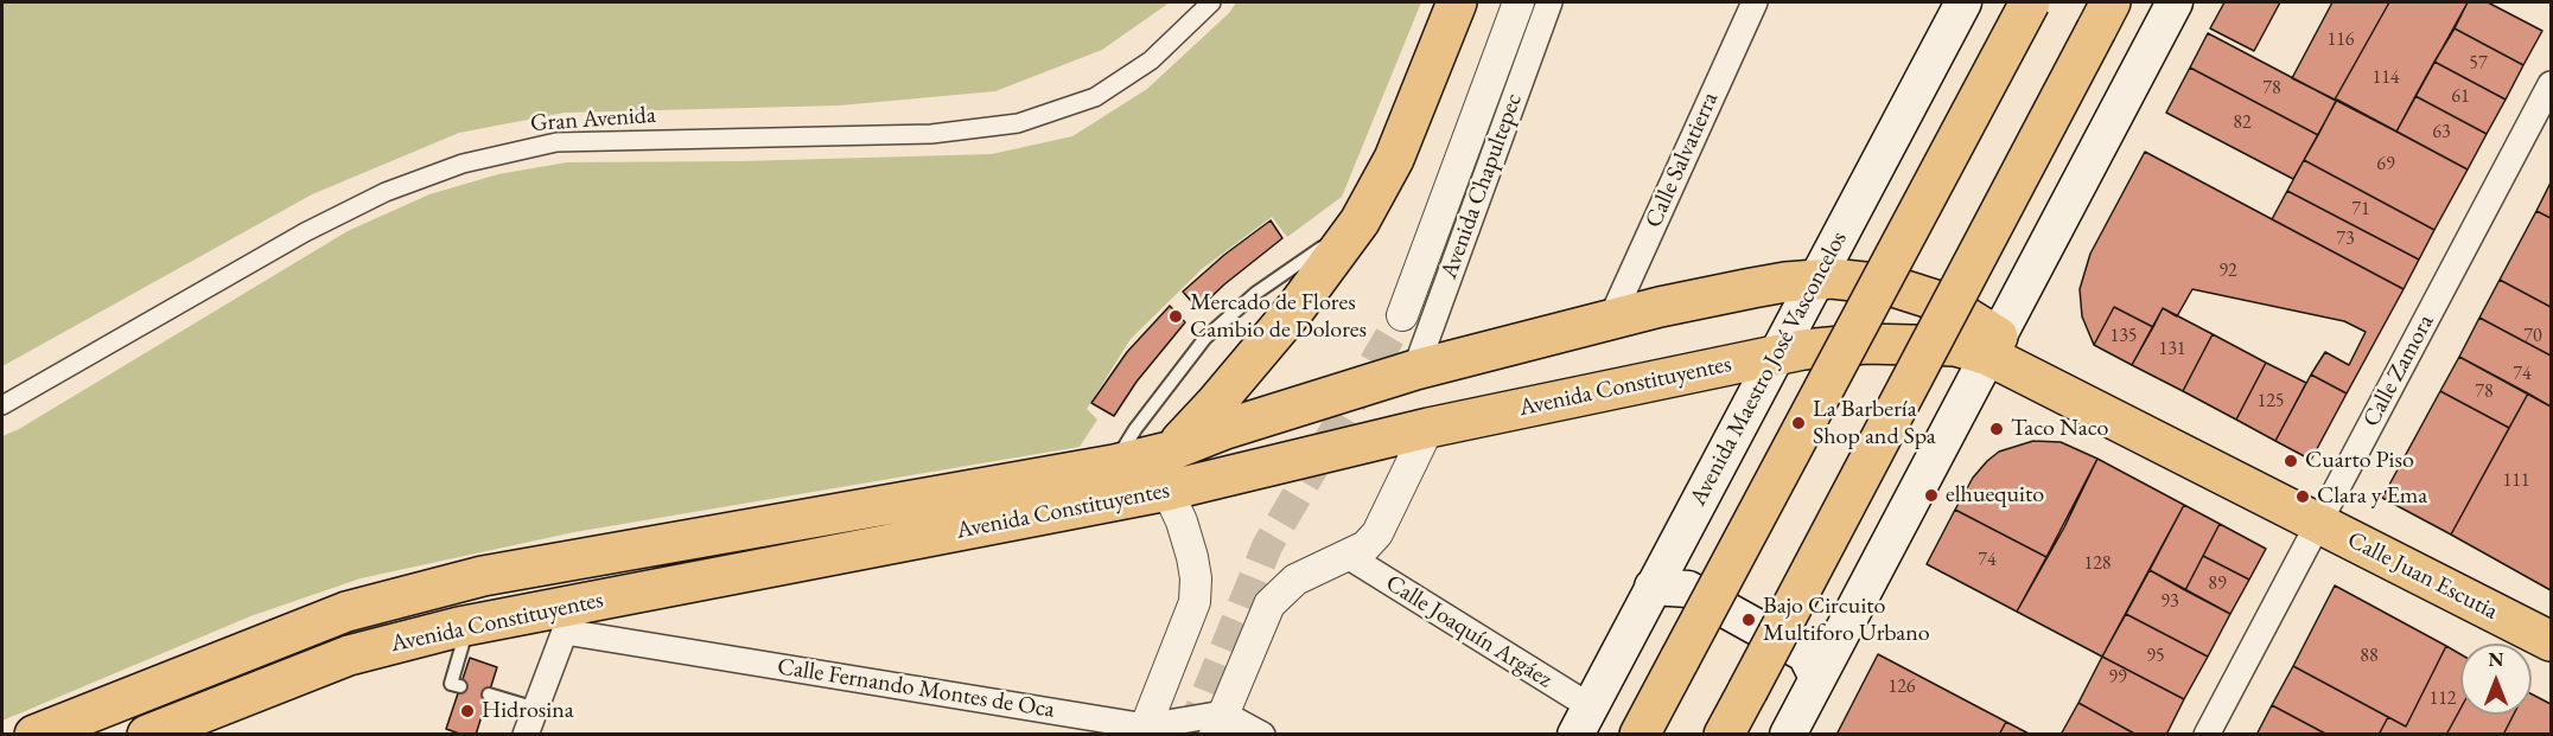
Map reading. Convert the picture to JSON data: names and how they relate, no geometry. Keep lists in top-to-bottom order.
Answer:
{
  "streets": {
    "main road": ["Avenida Maestro José Vasconcelos", "Avenida Constituyentes", "Calle Juan Escutia"],
    "street": [
      "Gran Avenida",
      "Calle Salvatierra",
      "Avenida Chapultepec",
      "Calle Zamora",
      "Calle Joaquín Argáez",
      "Calle Fernando Montes de Oca"
    ]
  },
  "crossings": [
    ["Calle Salvatierra", "Avenida Constituyentes"],
    ["Avenida Chapultepec", "Avenida Constituyentes"],
    ["Avenida Maestro José Vasconcelos", "Avenida Constituyentes"],
    ["Avenida Maestro José Vasconcelos", "Calle Joaquín Argáez"],
    ["Calle Zamora", "Calle Juan Escutia"],
    ["Avenida Constituyentes", "Calle Juan Escutia"],
    ["Avenida Constituyentes", "Calle Fernando Montes de Oca"]
  ],
  "places": [
    "Mercado de Flores Cambio de Dolores",
    "La Barbería Shop and Spa",
    "Taco Naco",
    "Cuarto Piso",
    "elhuequito",
    "Clara y Ema",
    "Bajo Circuito Multiforo Urbano",
    "Hidrosina"
  ],
  "house_numbers": [
    "116",
    "57",
    "114",
    "78",
    "61",
    "82",
    "63",
    "69",
    "71",
    "73",
    "92",
    "135",
    "70",
    "131",
    "74",
    "78",
    "125",
    "111",
    "74",
    "128",
    "89",
    "93",
    "95",
    "88",
    "99",
    "126",
    "112"
  ],
  "north": "top"
}
